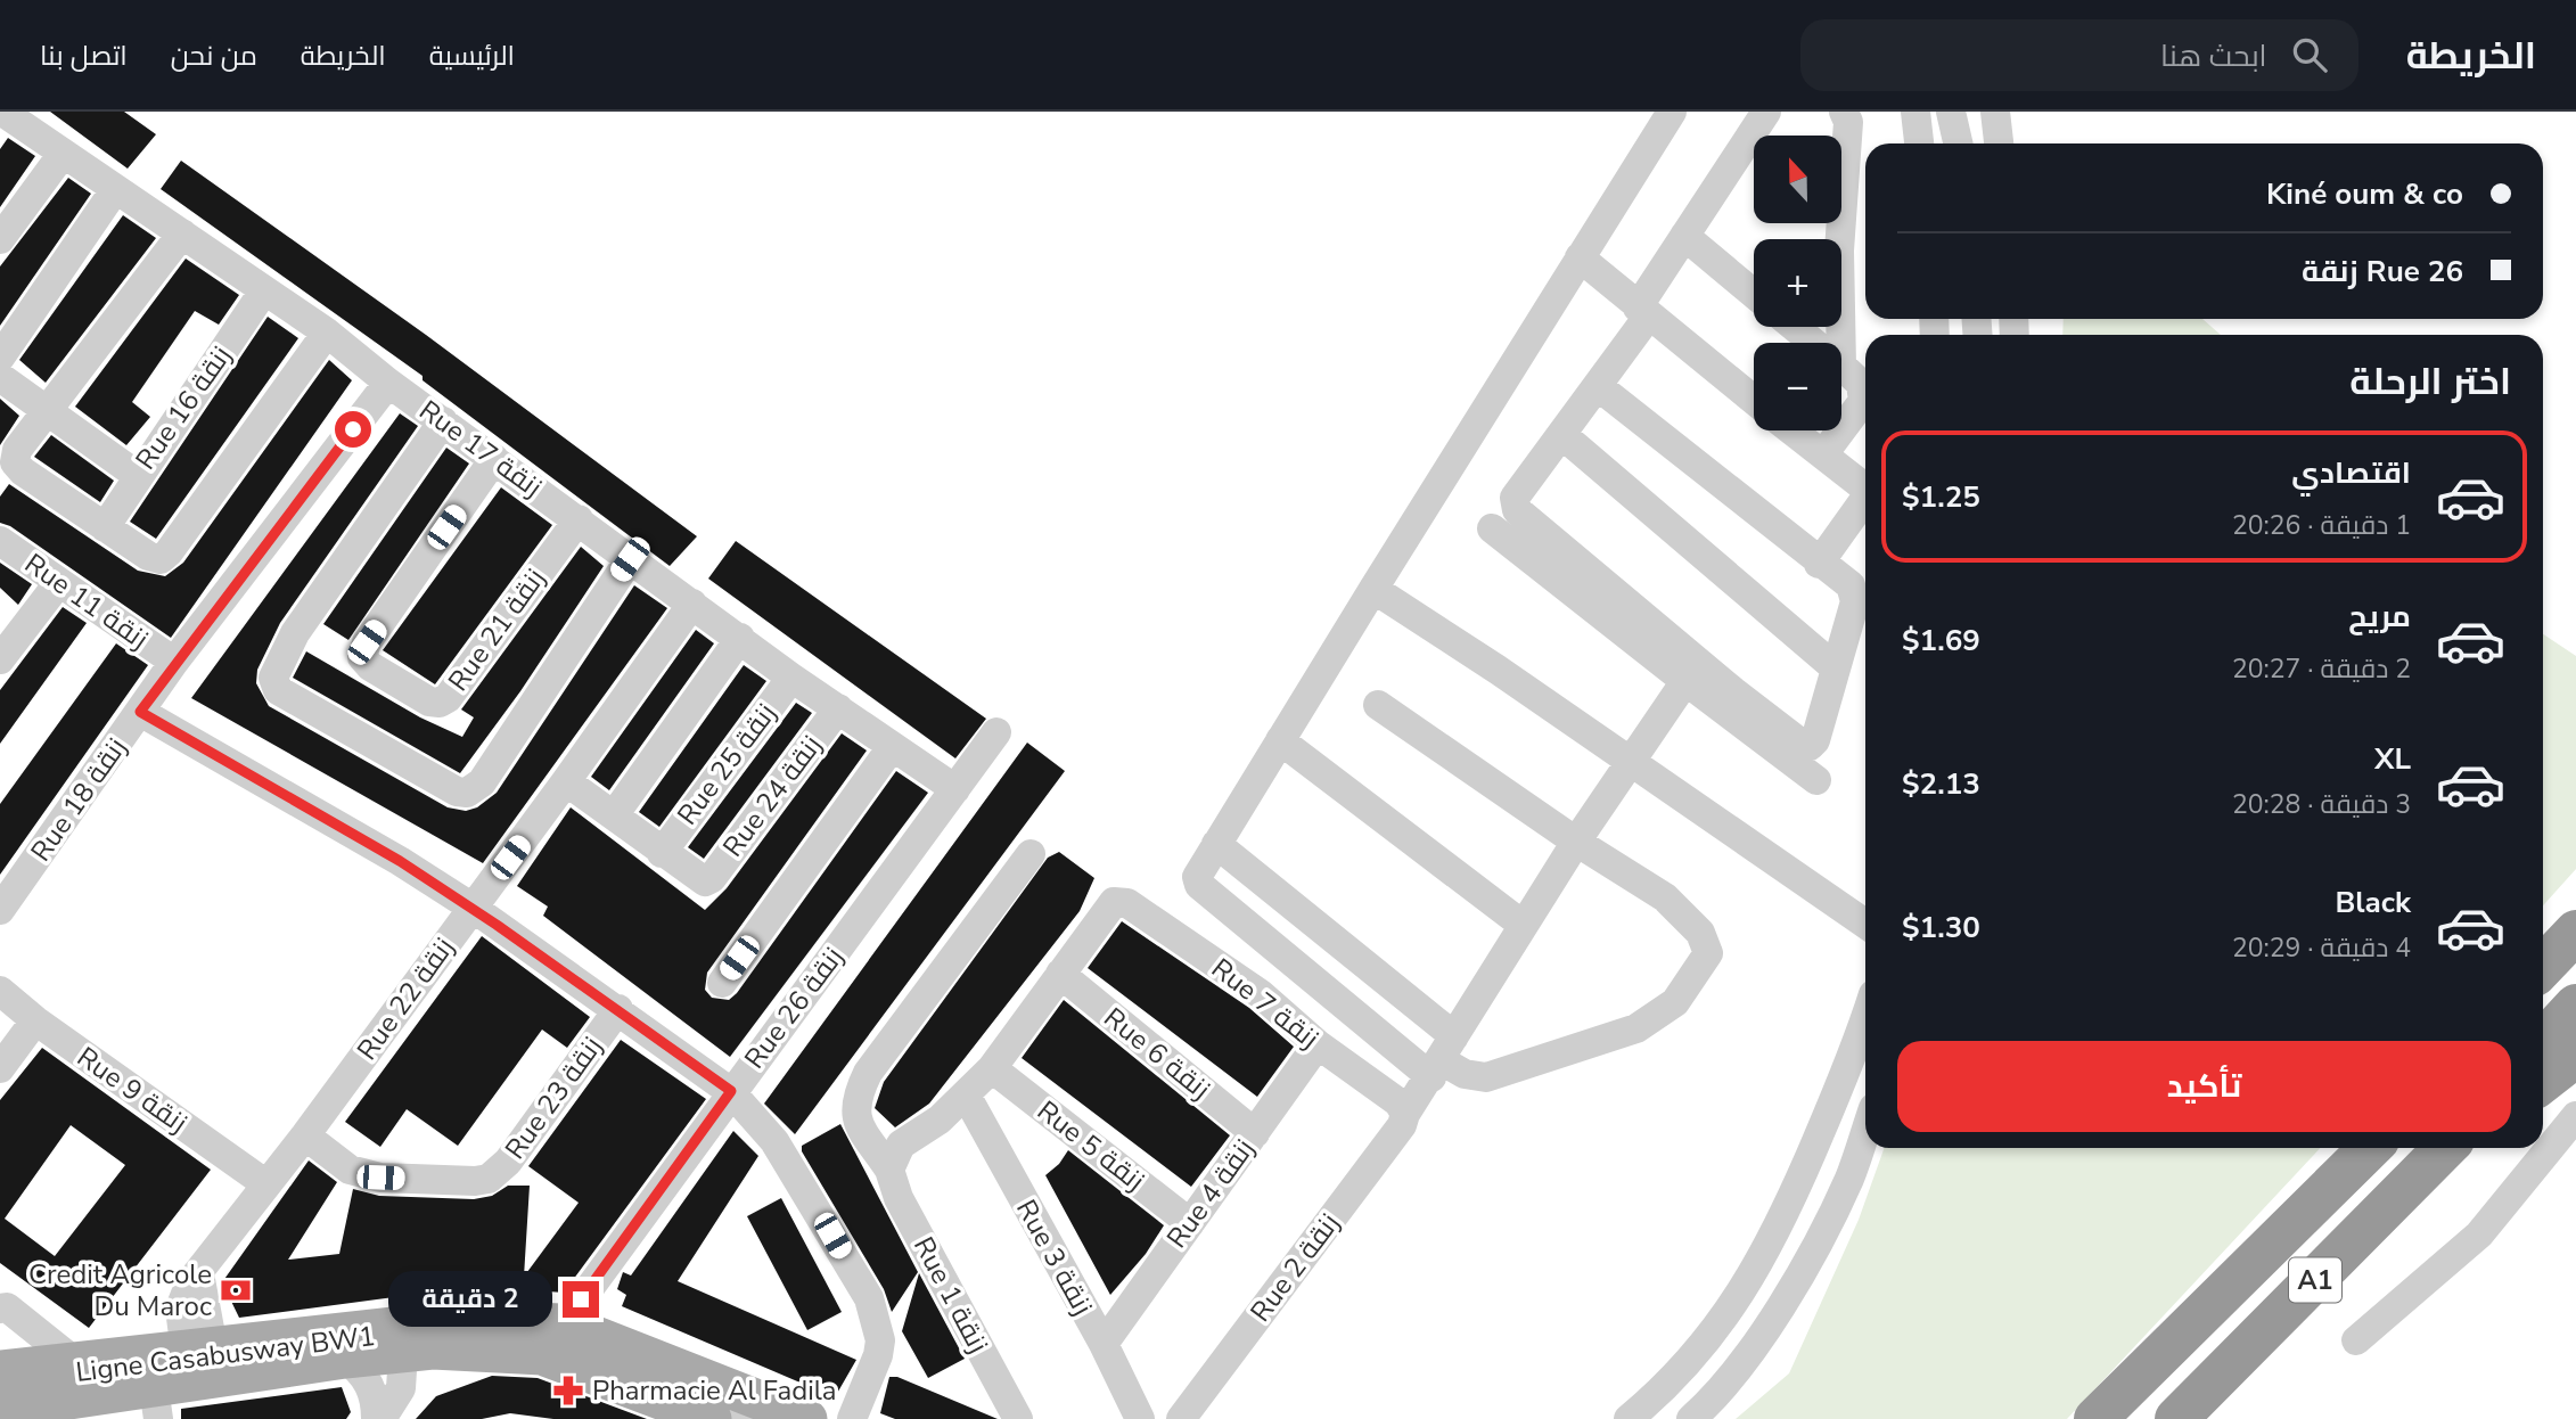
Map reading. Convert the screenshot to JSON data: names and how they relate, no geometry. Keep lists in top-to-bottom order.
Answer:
{
  "streets": {
    "highway": ["A1"],
    "street": [
      "Rue 16 زنقة",
      "Rue 17 زنقة",
      "Rue 11 زنقة",
      "Rue 21 زنقة",
      "Rue 25 زنقة",
      "Rue 24 زنقة",
      "Rue 18 زنقة",
      "Rue 22 زنقة",
      "Rue 7 زنقة",
      "Rue 26 زنقة",
      "Rue 6 زنقة",
      "Rue 9 زنقة",
      "Rue 23 زنقة",
      "Rue 5 زنقة",
      "Rue 4 زنقة",
      "Rue 3 زنقة",
      "Rue 2 زنقة",
      "Rue 1 زنقة",
      "Ligne Casabusway BW1"
    ]
  },
  "crossings": [
    ["Rue 16 زنقة", "Rue 17 زنقة"],
    ["Rue 17 زنقة", "Rue 21 زنقة"],
    ["Rue 17 زنقة", "Rue 25 زنقة"],
    ["Rue 17 زنقة", "Rue 24 زنقة"],
    ["Rue 17 زنقة", "Rue 18 زنقة"],
    ["Rue 17 زنقة", "Rue 22 زنقة"],
    ["Rue 17 زنقة", "Rue 26 زنقة"],
    ["Rue 11 زنقة", "Rue 18 زنقة"],
    ["Rue 25 زنقة", "Rue 24 زنقة"],
    ["Rue 22 زنقة", "Rue 9 زنقة"],
    ["Rue 22 زنقة", "Rue 23 زنقة"],
    ["Rue 22 زنقة", "Ligne Casabusway BW1"],
    ["Rue 7 زنقة", "Rue 6 زنقة"],
    ["Rue 7 زنقة", "Rue 4 زنقة"],
    ["Rue 7 زنقة", "Rue 2 زنقة"],
    ["Rue 6 زنقة", "Rue 4 زنقة"],
    ["Rue 5 زنقة", "Rue 4 زنقة"],
    ["Rue 4 زنقة", "Rue 3 زنقة"]
  ],
  "places": {
    "bank": ["Credit Agricole Du Maroc"],
    "pharmacy": ["Pharmacie Al Fadila"]
  },
  "north": "top",
  "page": {
    "header": "الخريطة",
    "search": "ابحث هنا",
    "nav": [
      "الرئيسية",
      "الخريطة",
      "من نحن",
      "اتصل بنا"
    ],
    "map_buttons": ["+", "−"],
    "banner": ["Kiné oum & co", "Rue 26 زنقة"],
    "heading": "اختر الرحلة",
    "list": [
      {
        "name": "اقتصادي",
        "note": "1 دقيقة · 20:26",
        "value": "$1.25"
      },
      {
        "name": "مريح",
        "note": "2 دقيقة · 20:27",
        "value": "$1.69"
      },
      {
        "name": "XL",
        "note": "3 دقيقة · 20:28",
        "value": "$2.13"
      },
      {
        "name": "Black",
        "note": "4 دقيقة · 20:29",
        "value": "$1.30"
      }
    ],
    "buttons": "تأكيد",
    "bubble": "2 دقيقة"
  }
}
